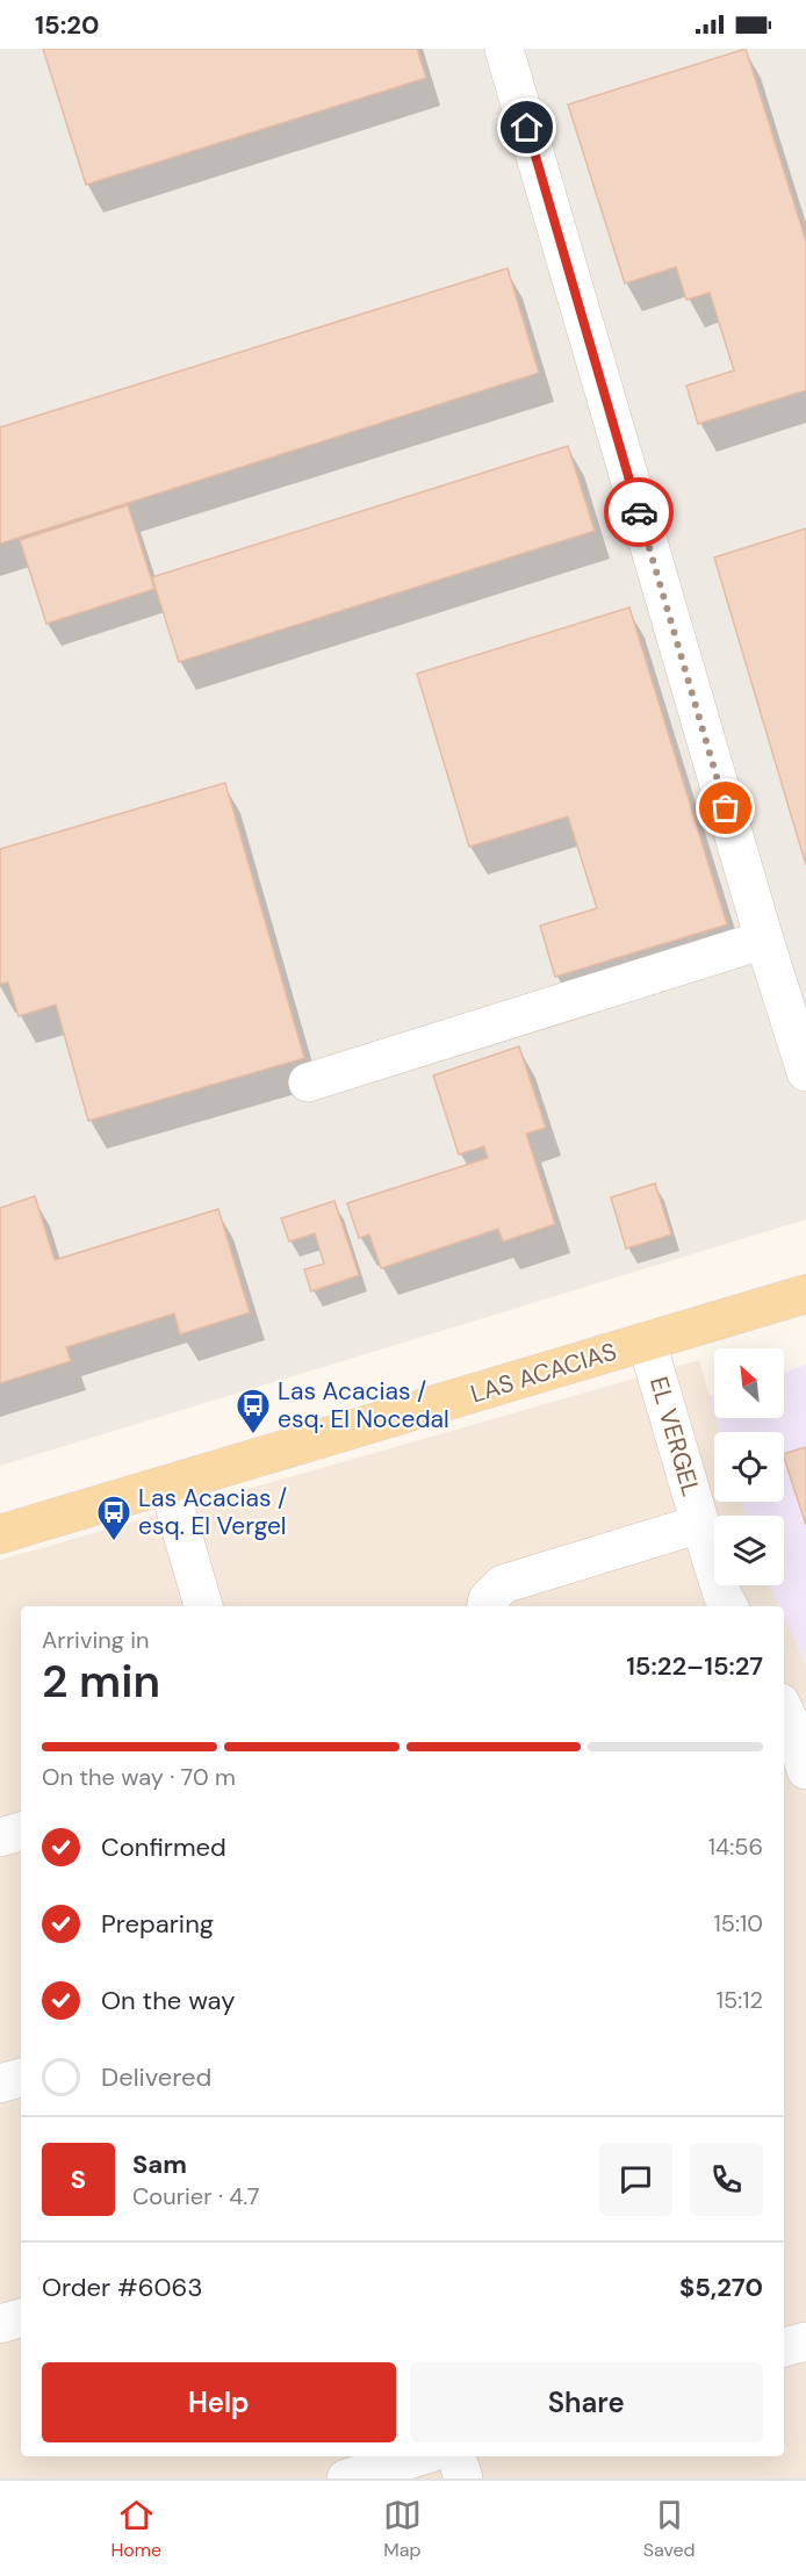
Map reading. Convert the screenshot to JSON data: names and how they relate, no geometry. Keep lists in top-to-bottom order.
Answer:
{
  "streets": {
    "main road": ["LAS ACACIAS"],
    "street": ["EL VERGEL"]
  },
  "crossings": [
    ["LAS ACACIAS", "EL VERGEL"]
  ],
  "places": {
    "bus stop": ["Las Acacias / esq. El Nocedal", "Las Acacias / esq. El Vergel"]
  },
  "north": "top left",
  "page": {
    "status": "15:20",
    "heading": ["2 min", "Arriving in", "15:22–15:27"],
    "panel": [
      "Sam",
      "Courier · 4.7",
      "Order #6063",
      "$5,270"
    ],
    "bar": "On the way · 70 m",
    "list": [
      ["Confirmed", "14:56"],
      ["Preparing", "15:10"],
      ["On the way", "15:12"],
      "Delivered"
    ],
    "round": "S",
    "buttons": ["Help", "Share"],
    "tabs": ["Home", "Map", "Saved"]
  }
}
